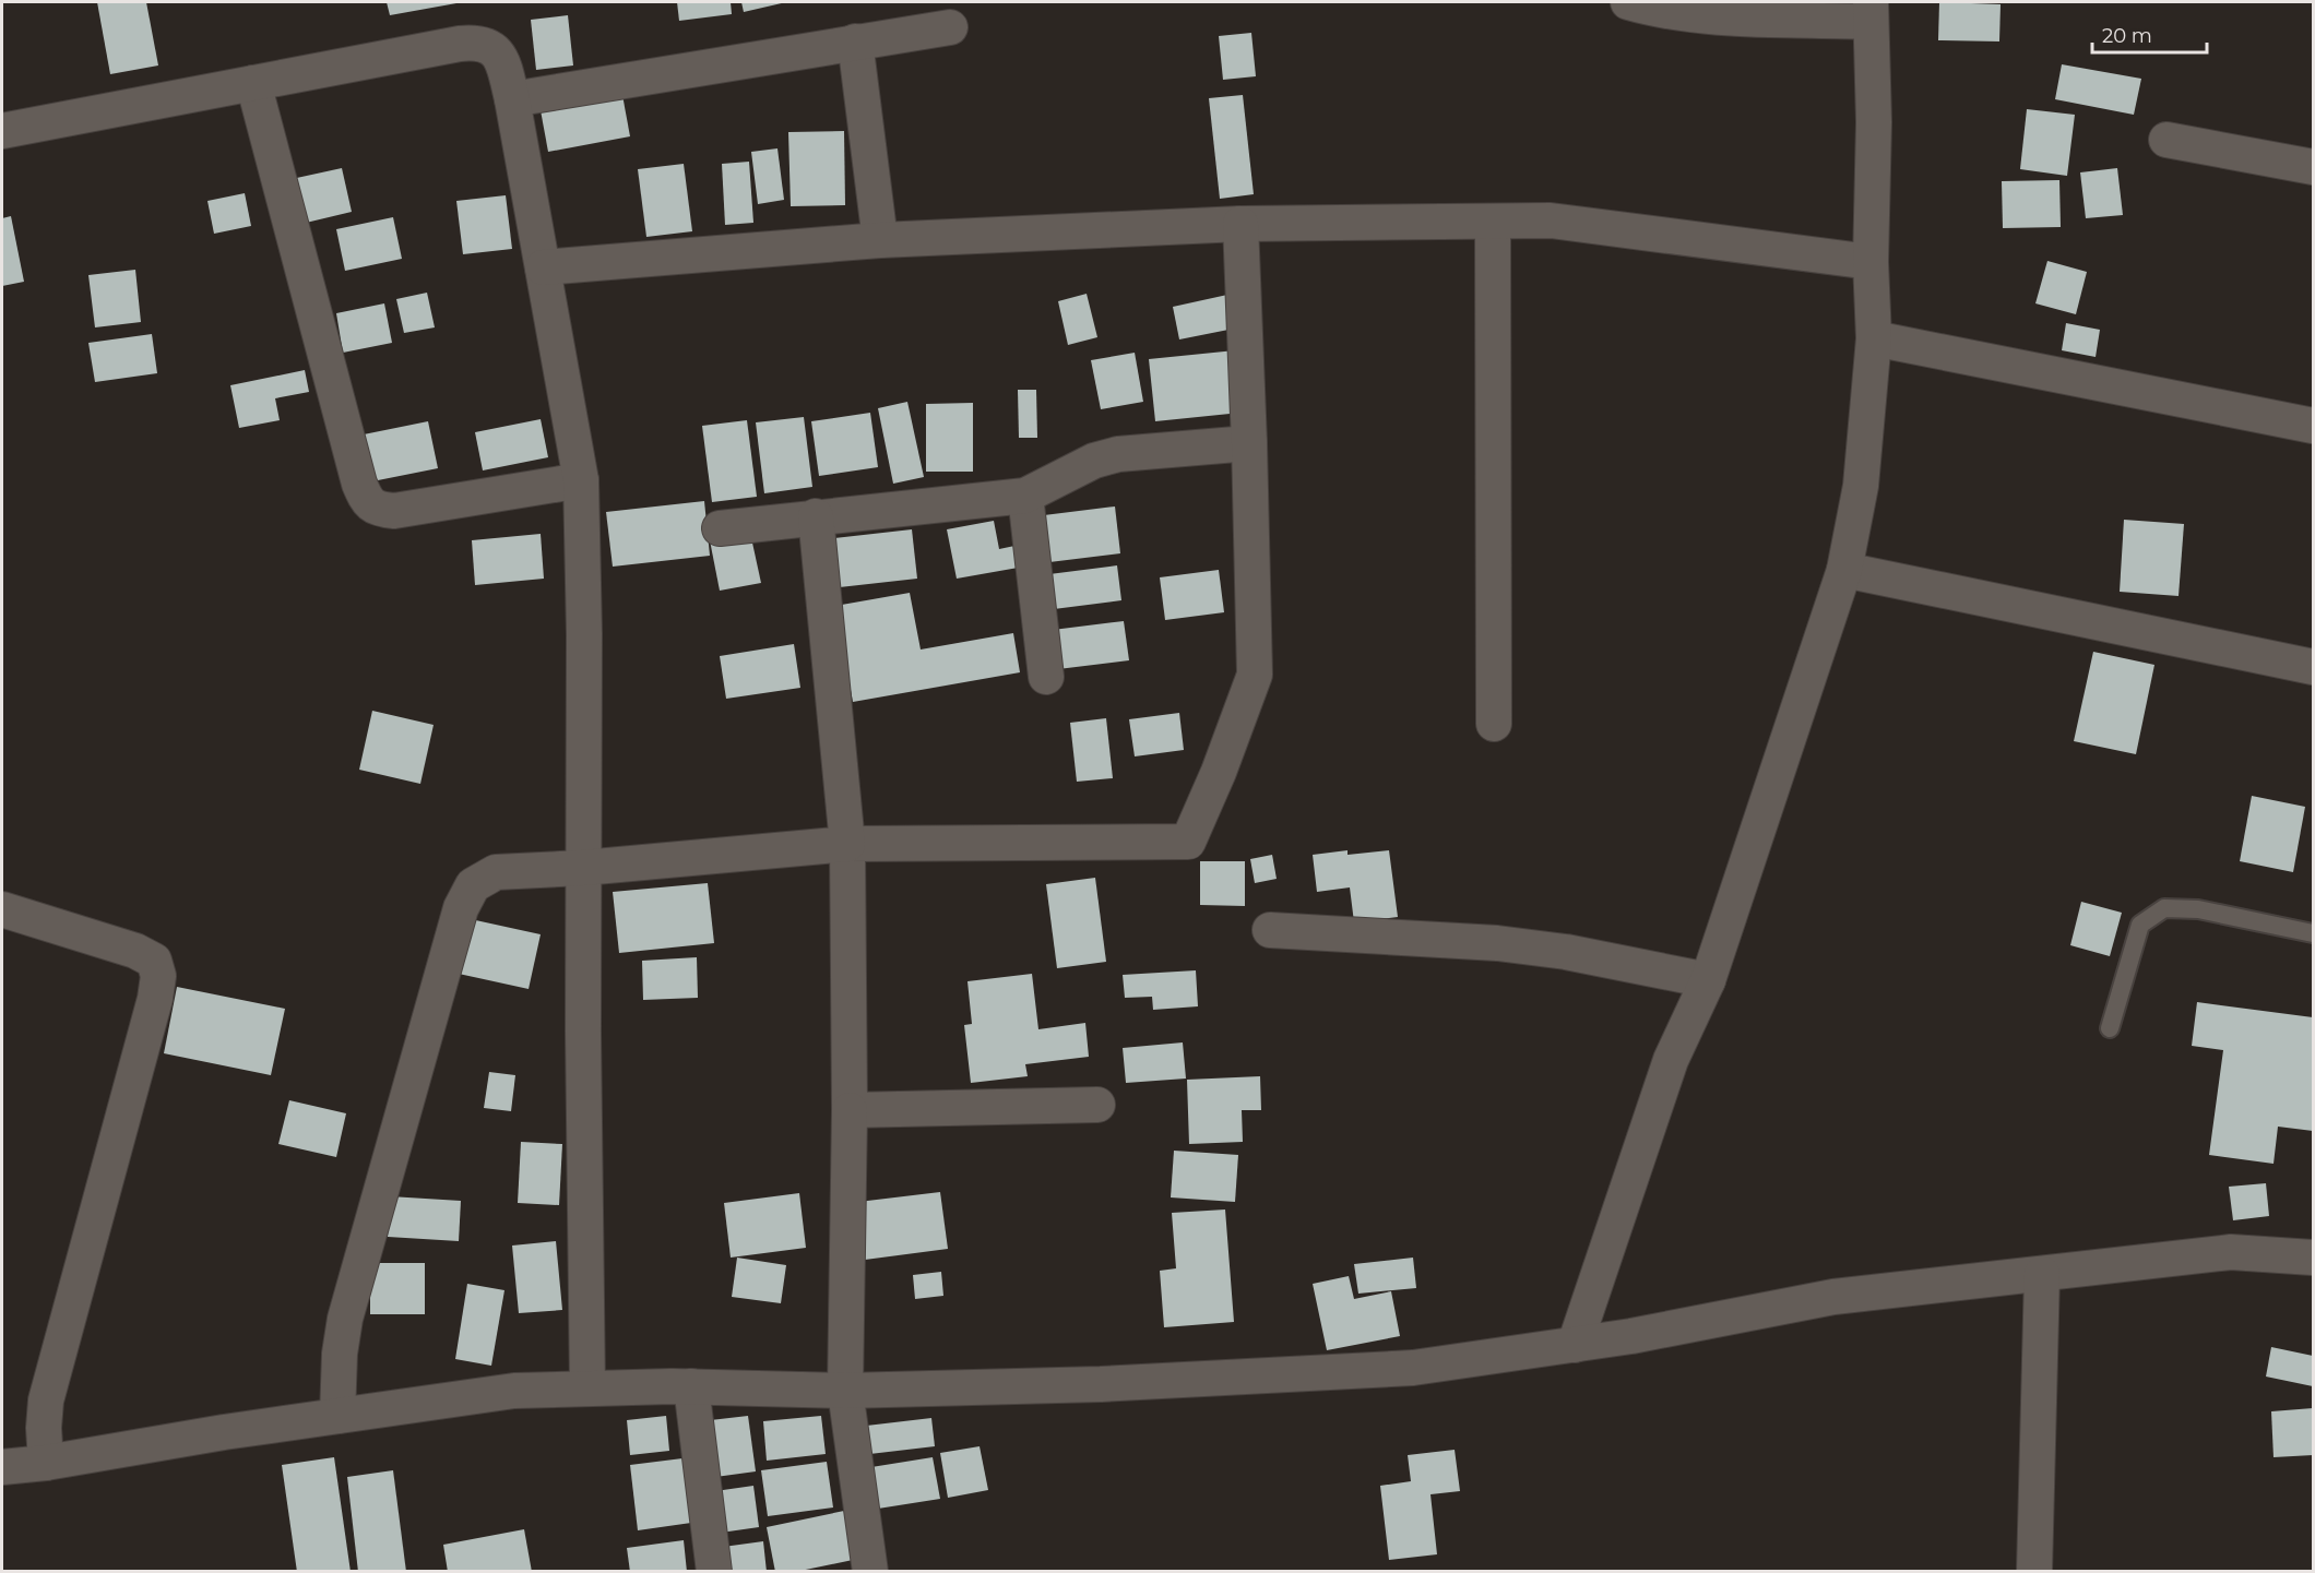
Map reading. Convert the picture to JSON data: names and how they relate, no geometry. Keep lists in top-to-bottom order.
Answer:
{
  "scale_bar": "20 m"
}
